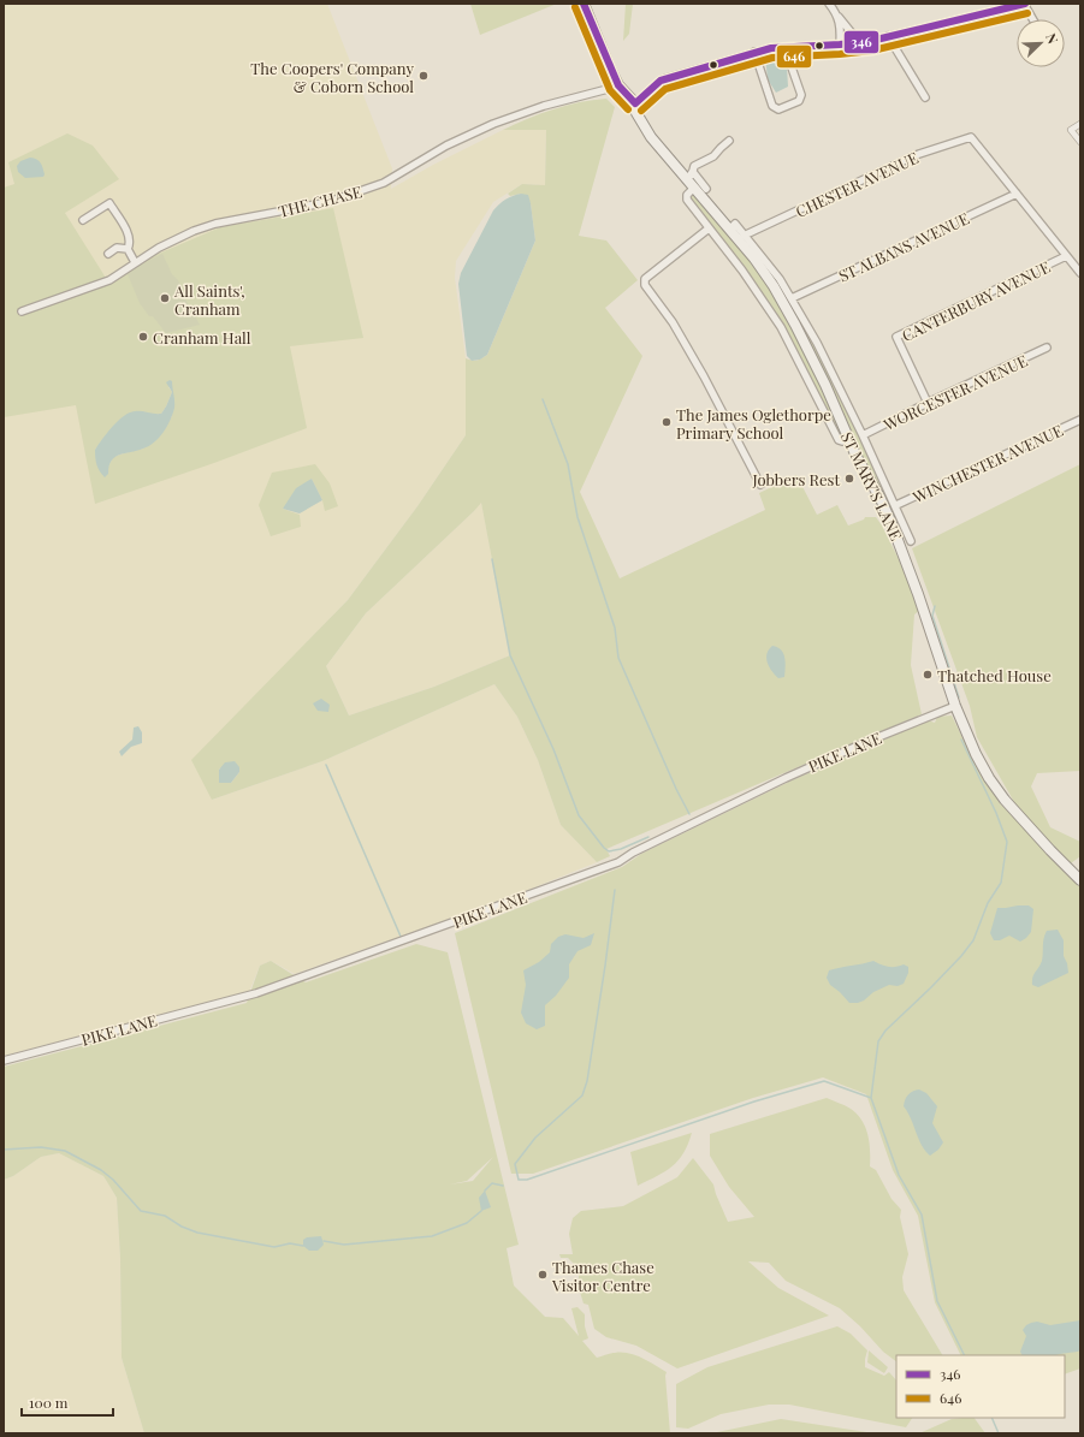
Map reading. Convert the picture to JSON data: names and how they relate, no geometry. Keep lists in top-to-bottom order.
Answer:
{
  "streets": {
    "main road": ["ST MARY'S LANE"],
    "street": [
      "CHESTER AVENUE",
      "THE CHASE",
      "ST ALBANS AVENUE",
      "CANTERBURY AVENUE",
      "WORCESTER AVENUE",
      "WINCHESTER AVENUE",
      "PIKE LANE"
    ]
  },
  "crossings": [
    ["CHESTER AVENUE", "ST ALBANS AVENUE"],
    ["THE CHASE", "ST MARY'S LANE"],
    ["CANTERBURY AVENUE", "WORCESTER AVENUE"],
    ["WINCHESTER AVENUE", "ST MARY'S LANE"],
    ["ST MARY'S LANE", "PIKE LANE"]
  ],
  "places": [
    "The Coopers' Company & Coborn School",
    "All Saints', Cranham",
    "Cranham Hall",
    "The James Oglethorpe Primary School",
    "Jobbers Rest",
    "Thatched House",
    "Thames Chase Visitor Centre"
  ],
  "lines": ["transit line 346", "transit line 646"],
  "legend": ["346", "646"],
  "scale_bar": "100 m",
  "north": "top right"
}
